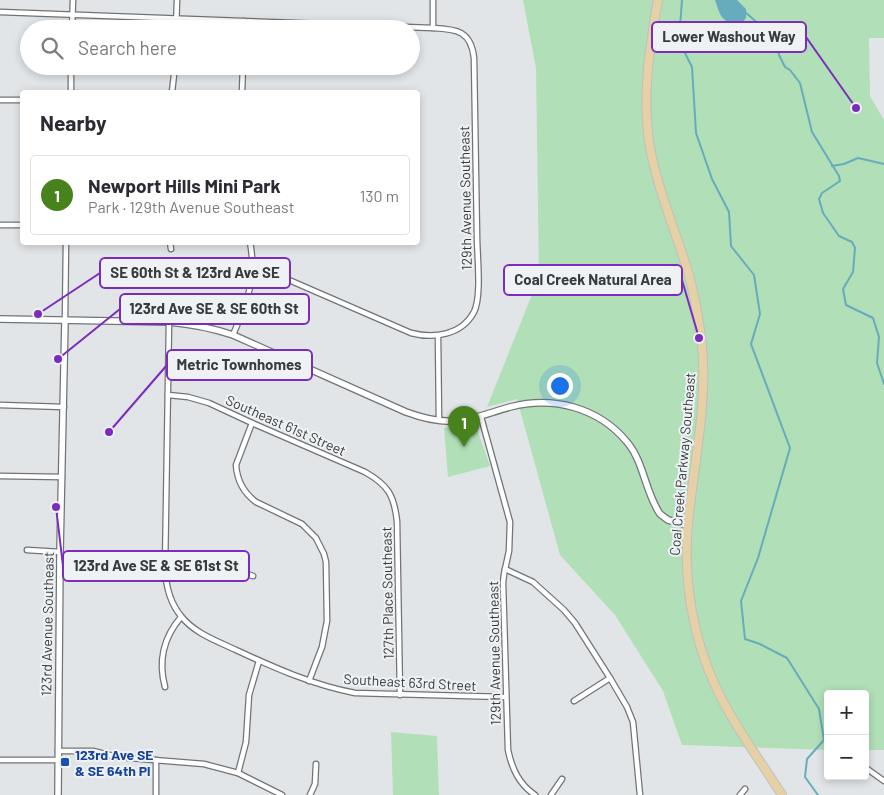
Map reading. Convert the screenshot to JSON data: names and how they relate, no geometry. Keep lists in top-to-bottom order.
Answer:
{
  "streets": {
    "main road": ["Coal Creek Parkway Southeast"],
    "street": [
      "129th Avenue Southeast",
      "Southeast 61st Street",
      "127th Place Southeast",
      "123rd Avenue Southeast",
      "Southeast 63rd Street"
    ]
  },
  "crossings": [
    ["129th Avenue Southeast", "Southeast 63rd Street"],
    ["Southeast 61st Street", "127th Place Southeast"],
    ["127th Place Southeast", "Southeast 63rd Street"]
  ],
  "places": {
    "other": [
      "Lower Washout Way",
      "SE 60th St & 123rd Ave SE",
      "Coal Creek Natural Area",
      "123rd Ave SE & SE 60th St",
      "Metric Townhomes",
      "123rd Ave SE & SE 61st St"
    ],
    "transit": ["123rd Ave SE & SE 64th Pl"]
  },
  "page": {
    "search": "Search here",
    "heading": "Nearby",
    "list": [
      {
        "mark": "1",
        "name": "Newport Hills Mini Park",
        "note": "Park · 129th Avenue Southeast",
        "value": "130 m"
      }
    ],
    "pins": "1",
    "map_buttons": ["+", "−"]
  }
}
